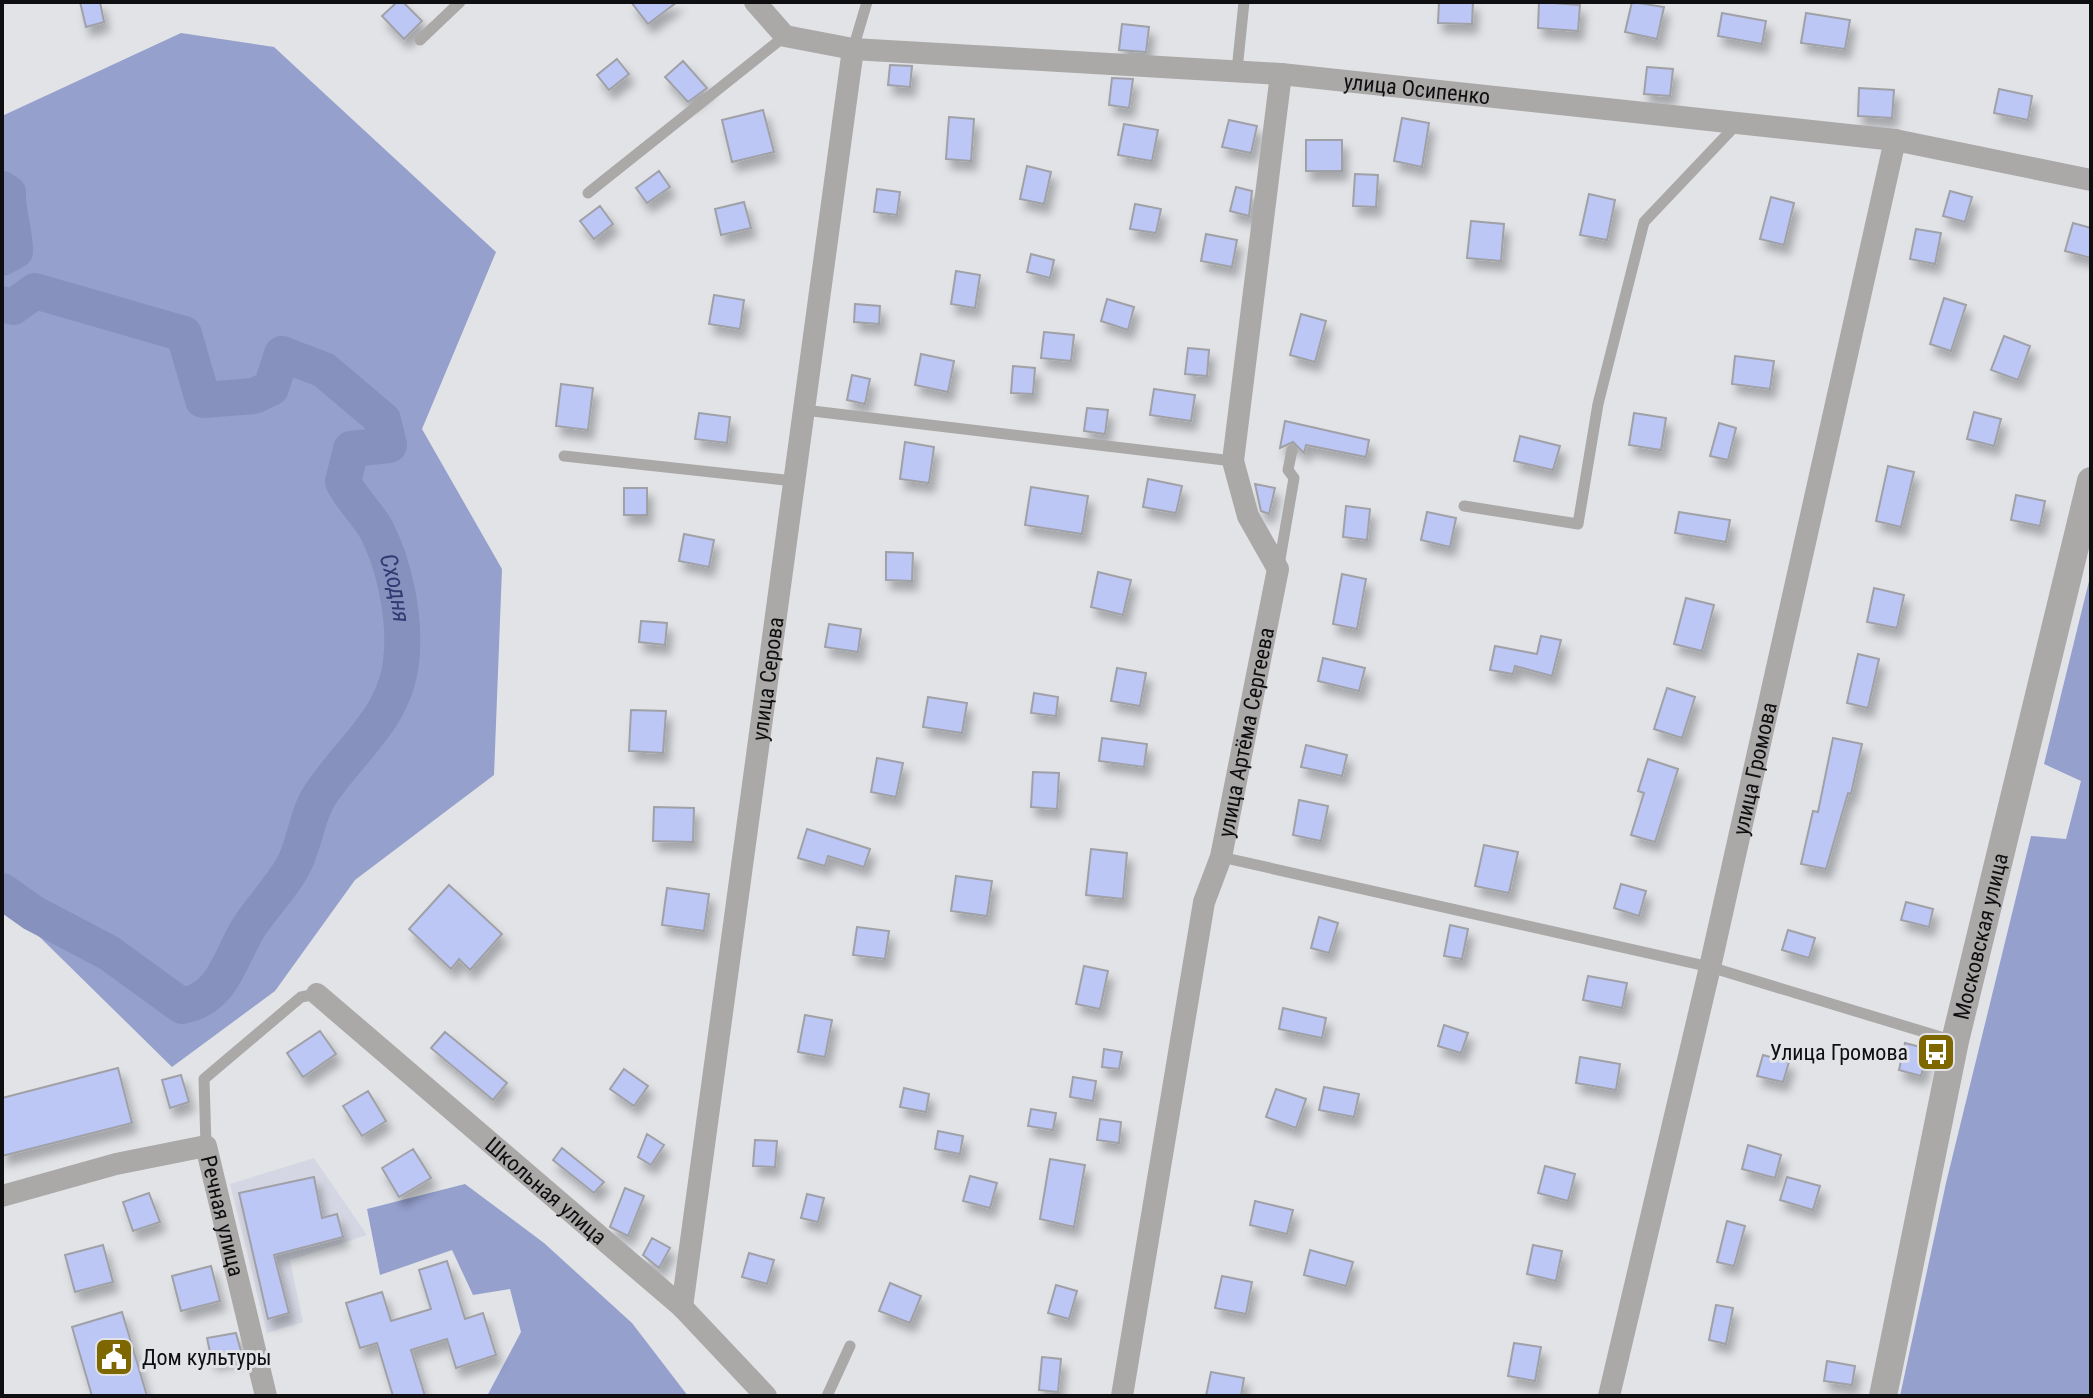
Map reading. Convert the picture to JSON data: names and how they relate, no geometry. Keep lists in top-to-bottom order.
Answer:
{
  "streets": {
    "street": [
      "улица Осипенко",
      "улица Серова",
      "улица Артёма Сергеева",
      "улица Громова",
      "Московская улица",
      "Школьная улица",
      "Речная улица"
    ]
  },
  "crossings": [
    ["улица Осипенко", "улица Серова"],
    ["улица Осипенко", "улица Громова"],
    ["улица Серова", "Школьная улица"]
  ],
  "water": ["Сходня"],
  "places": {
    "bus stop": ["Улица Громова"],
    "public building": ["Дом культуры"]
  }
}
